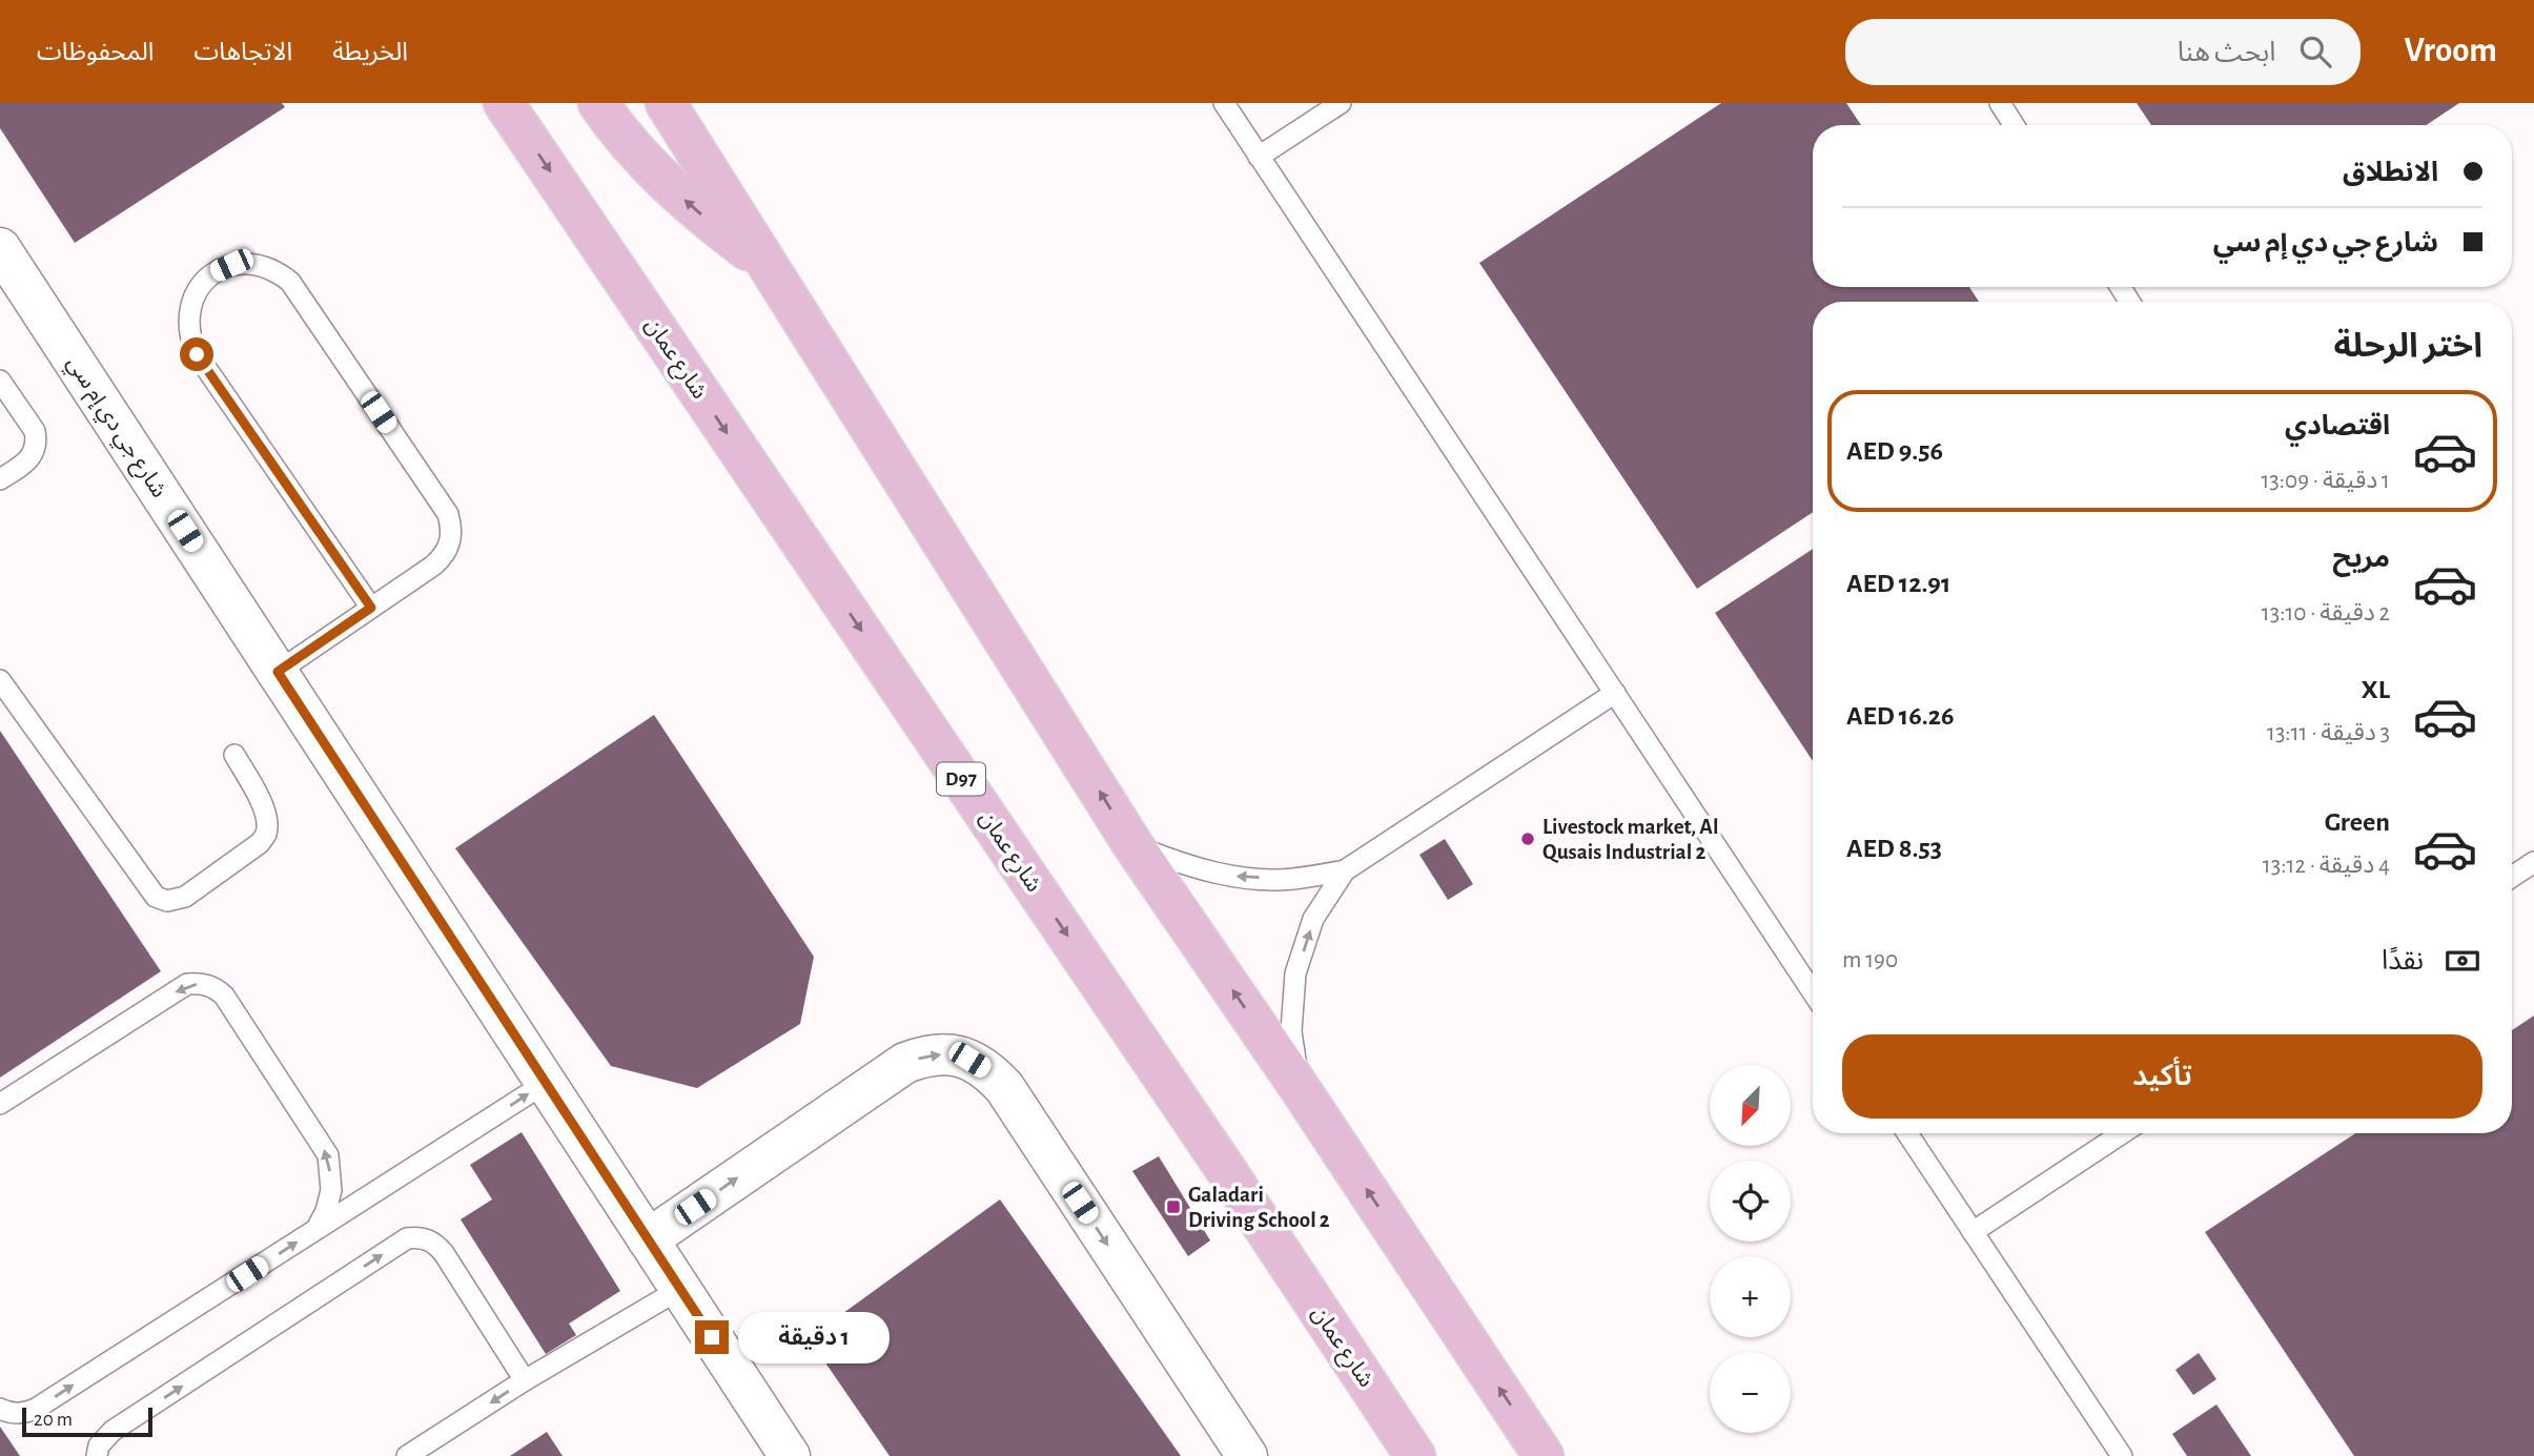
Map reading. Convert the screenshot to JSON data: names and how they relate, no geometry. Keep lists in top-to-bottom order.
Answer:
{
  "streets": {
    "main road": ["شارع عمان", "D97"],
    "street": ["شارع جي دي إم سي"]
  },
  "places": {
    "other": ["Livestock market, Al Qusais Industrial 2"],
    "transit": ["Galadari Driving School 2"]
  },
  "scale_bar": "20 m",
  "north": "bottom left",
  "page": {
    "header": "Vroom",
    "search": "ابحث هنا",
    "nav": ["الخريطة", "الاتجاهات", "المحفوظات"],
    "banner": ["الانطلاق", "شارع جي دي إم سي"],
    "heading": "اختر الرحلة",
    "list": [
      {
        "name": "اقتصادي",
        "note": "1 دقيقة · 13:09",
        "value": "AED 9.56"
      },
      {
        "name": "مريح",
        "note": "2 دقيقة · 13:10",
        "value": "AED 12.91"
      },
      {
        "name": "XL",
        "note": "3 دقيقة · 13:11",
        "value": "AED 16.26"
      },
      {
        "name": "Green",
        "note": "4 دقيقة · 13:12",
        "value": "AED 8.53"
      }
    ],
    "pay": ["نقدًا", "190 m"],
    "buttons": "تأكيد",
    "map_buttons": ["+", "−"],
    "bubble": "1 دقيقة",
    "scale": "20 m"
  }
}
